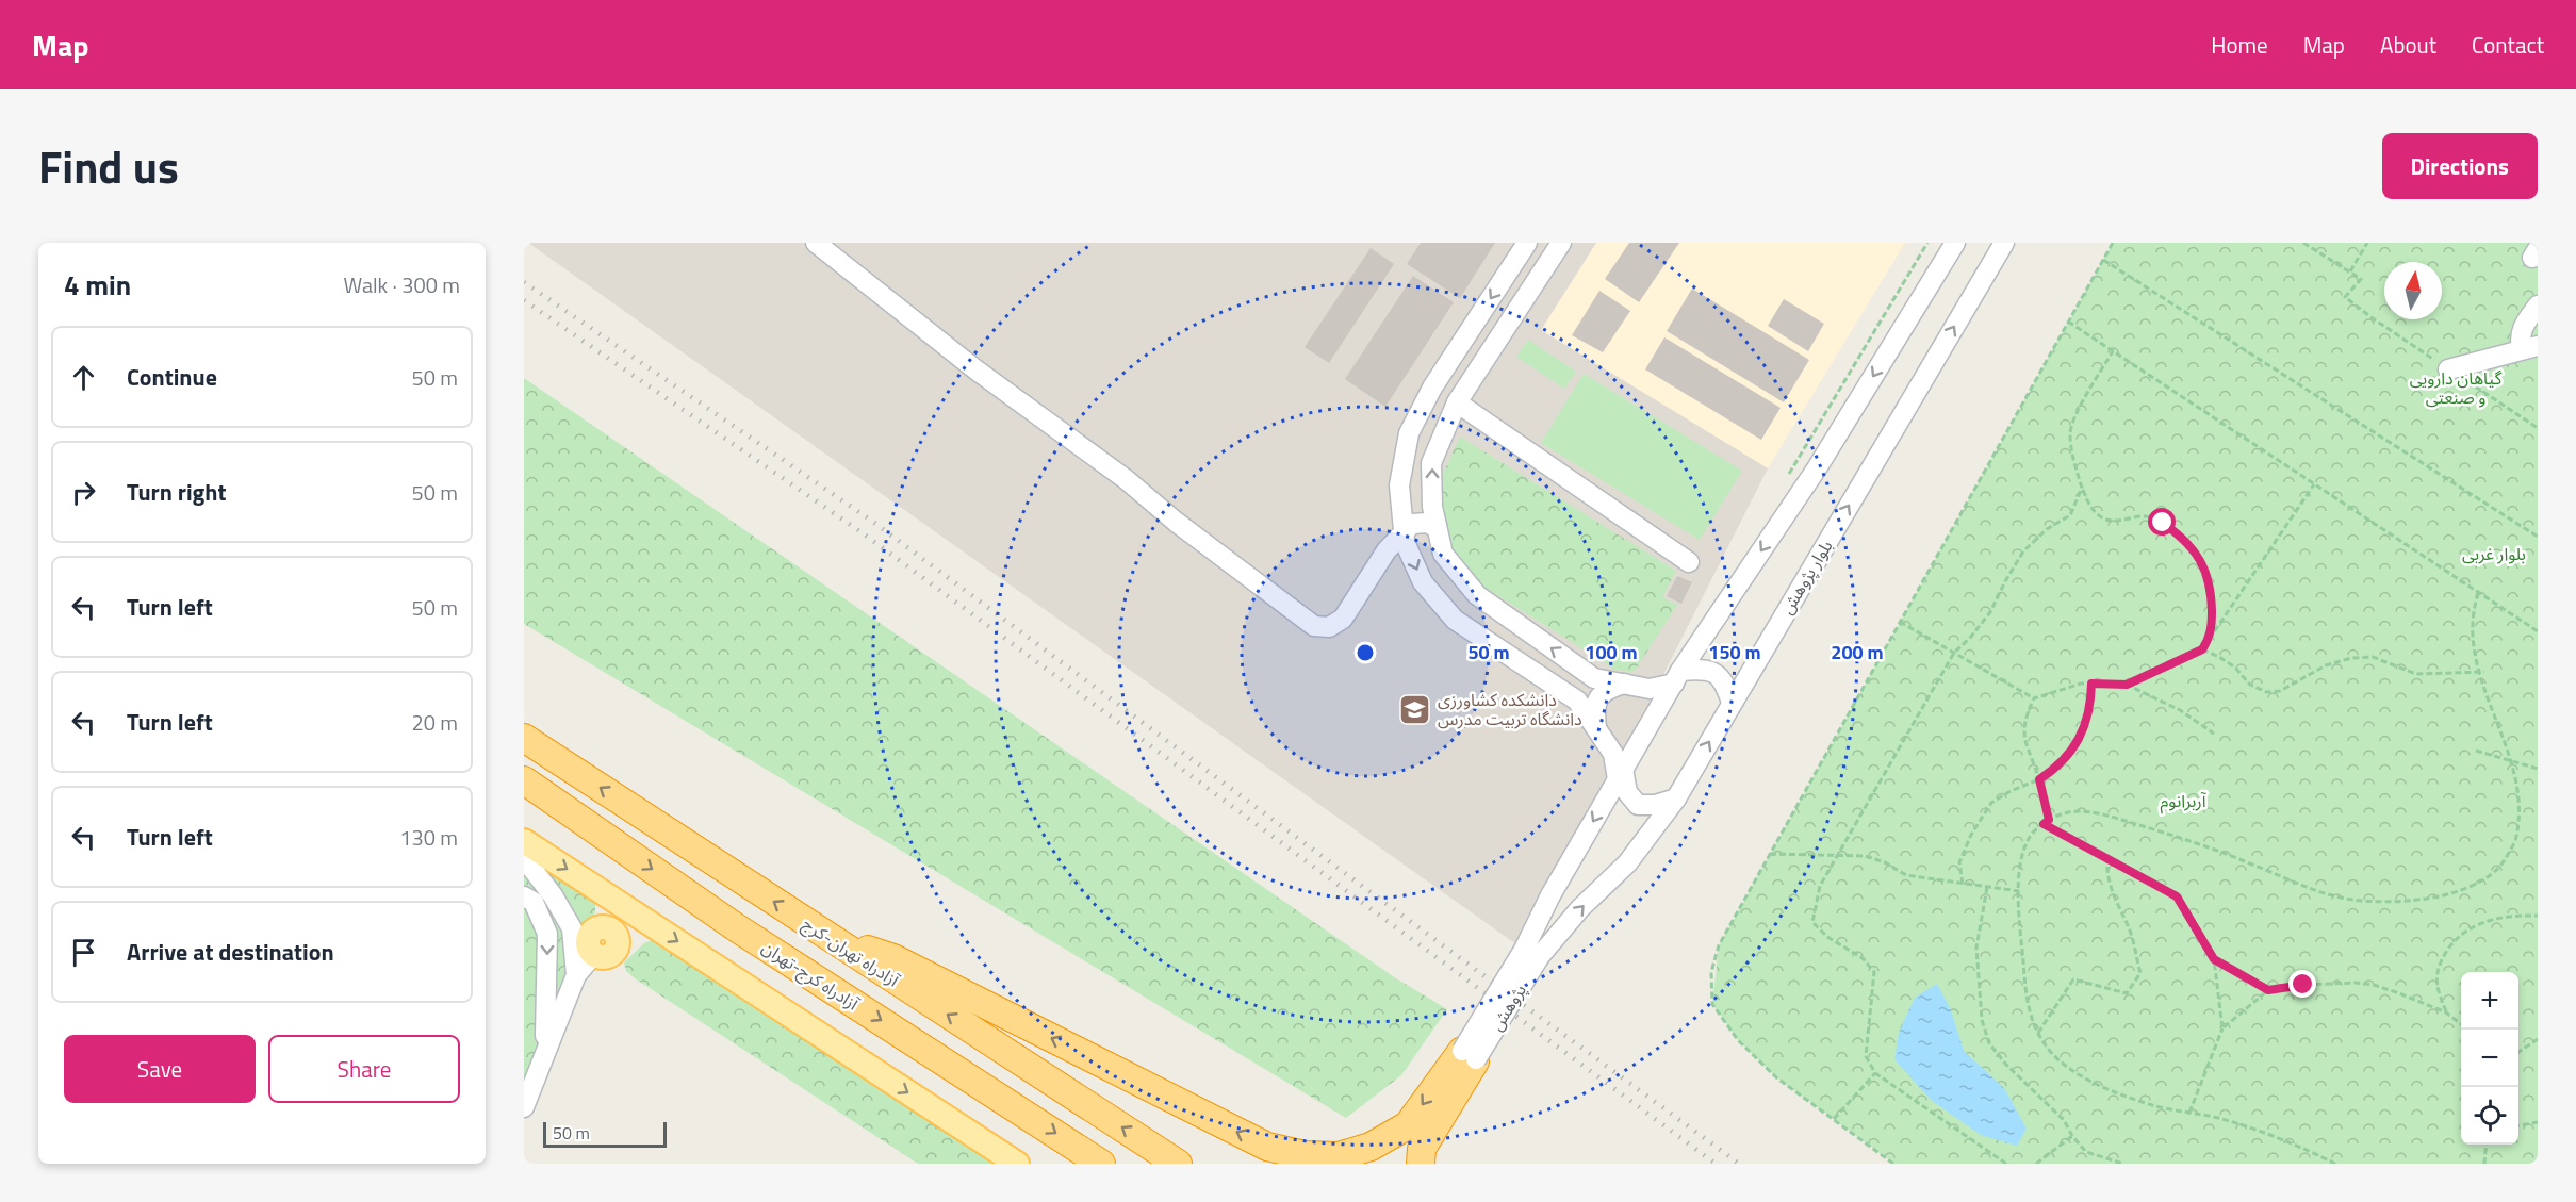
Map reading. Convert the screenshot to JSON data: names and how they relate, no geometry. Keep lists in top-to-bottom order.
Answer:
{
  "streets": {
    "highway": ["آزادراه تهران-کرج", "آزادراه کرج-تهران"],
    "street": ["بلوار پژوهش", "پژوهش"]
  },
  "crossings": [
    ["بلوار پژوهش", "پژوهش"]
  ],
  "one_way": ["آزادراه تهران-کرج", "آزادراه کرج-تهران"],
  "parks": ["گیاهان دارویی و صنعتی", "بلوار غربی", "آربرانوم"],
  "places": {
    "school or university": ["دانشکده کشاورزی دانشگاه تربیت مدرس"]
  },
  "scale_bar": "50 m",
  "north": "top",
  "page": {
    "header": "Map",
    "nav": [
      "Home",
      "Map",
      "About",
      "Contact"
    ],
    "title": "Find us",
    "buttons": [
      "Directions",
      ["Save", "Share"]
    ],
    "heading": ["4 min", "Walk · 300 m"],
    "list": [
      ["Continue", "50 m"],
      ["Turn right", "50 m"],
      ["Turn left", "50 m"],
      ["Turn left", "20 m"],
      ["Turn left", "130 m"],
      "Arrive at destination"
    ],
    "map_buttons": ["+", "−"],
    "scale": "50 m"
  },
  "rings": [
    "50 m",
    "100 m",
    "150 m",
    "200 m"
  ]
}
